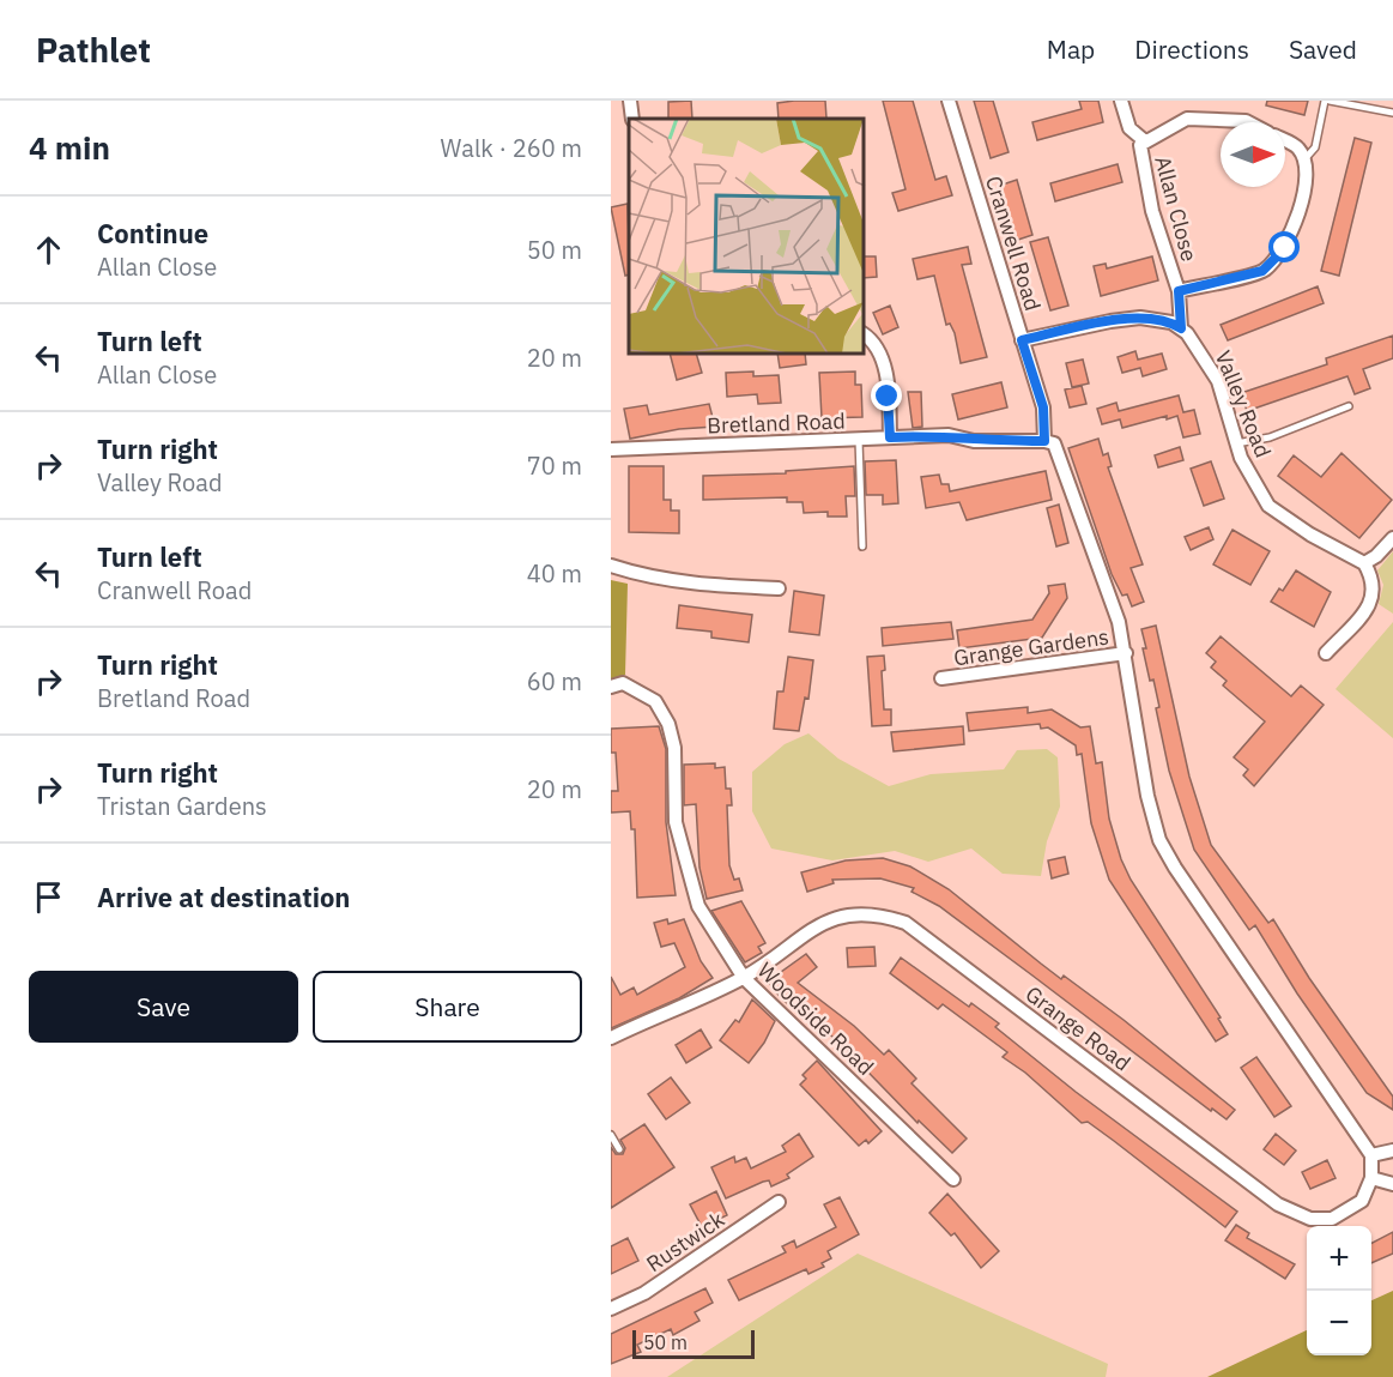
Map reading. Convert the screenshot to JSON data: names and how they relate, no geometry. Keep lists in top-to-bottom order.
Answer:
{
  "streets": {
    "street": [
      "Allan Close",
      "Cranwell Road",
      "Valley Road",
      "Bretland Road",
      "Grange Gardens",
      "Woodside Road",
      "Grange Road",
      "Rustwick"
    ]
  },
  "crossings": [
    ["Allan Close", "Valley Road"],
    ["Cranwell Road", "Bretland Road"],
    ["Woodside Road", "Grange Road"]
  ],
  "scale_bar": "50 m",
  "north": "right",
  "page": {
    "header": "Pathlet",
    "nav": ["Map", "Directions", "Saved"],
    "heading": ["4 min", "Walk · 260 m"],
    "list": [
      ["Continue", "Allan Close", "50 m"],
      ["Turn left", "Allan Close", "20 m"],
      ["Turn right", "Valley Road", "70 m"],
      ["Turn left", "Cranwell Road", "40 m"],
      ["Turn right", "Bretland Road", "60 m"],
      ["Turn right", "Tristan Gardens", "20 m"],
      "Arrive at destination"
    ],
    "buttons": ["Save", "Share"],
    "map_buttons": ["+", "−"],
    "scale": "50 m"
  }
}
